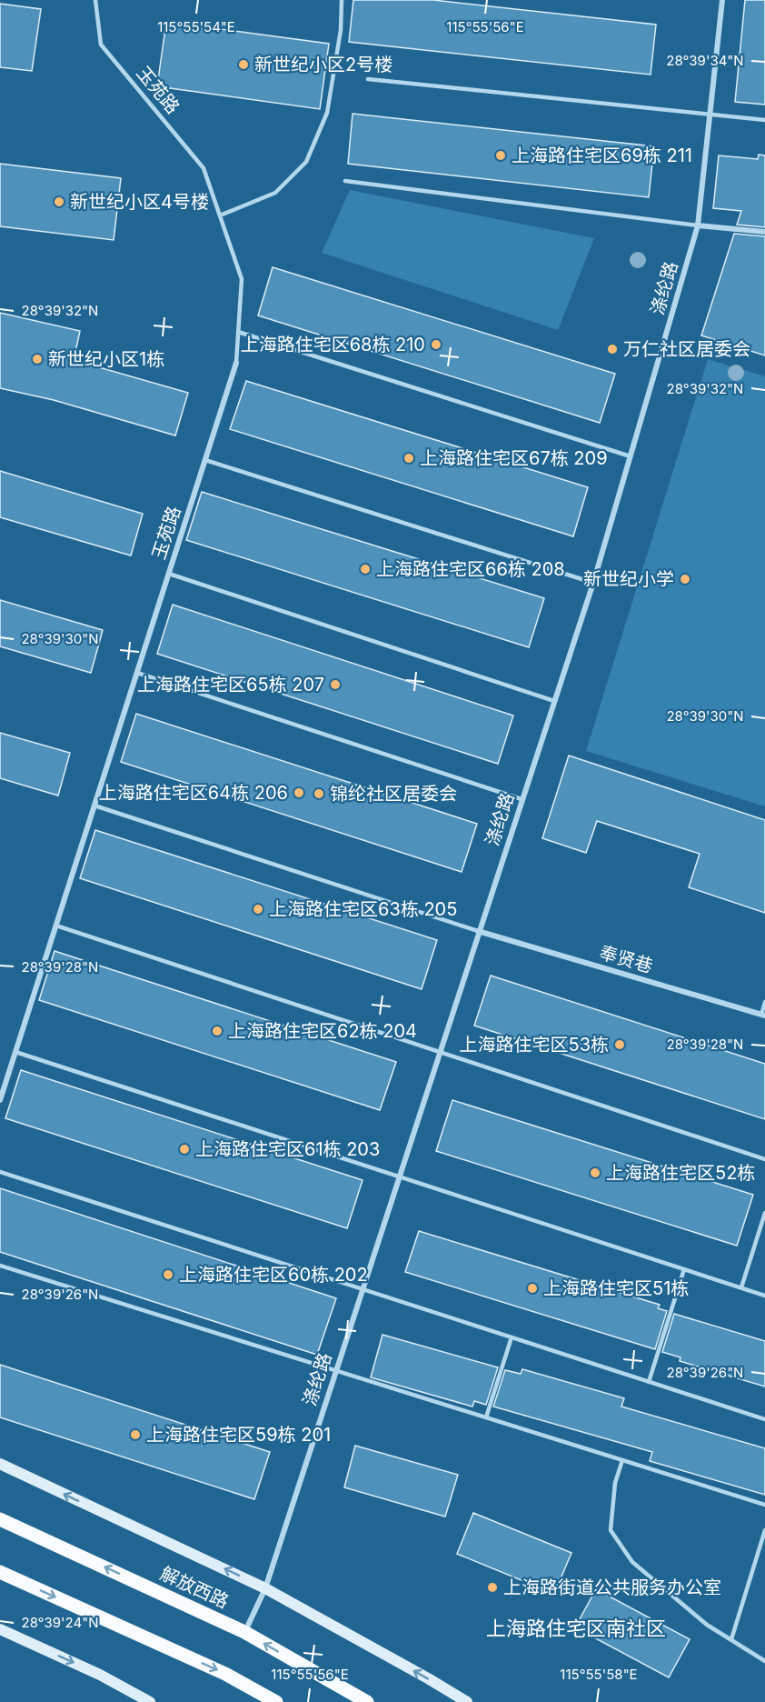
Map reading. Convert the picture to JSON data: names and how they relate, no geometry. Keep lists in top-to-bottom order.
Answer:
{
  "streets": {
    "main road": ["解放西路"],
    "street": ["玉苑路", "涤纶路", "奉贤巷"]
  },
  "crossings": [
    ["涤纶路", "奉贤巷"],
    ["涤纶路", "解放西路"]
  ],
  "districts": ["上海路住宅区南社区"],
  "places": [
    "新世纪小区2号楼",
    "上海路住宅区69栋 211",
    "新世纪小区4号楼",
    "上海路住宅区68栋 210",
    "万仁社区居委会",
    "新世纪小区1栋",
    "上海路住宅区67栋 209",
    "上海路住宅区66栋 208",
    "新世纪小学",
    "上海路住宅区65栋 207",
    "上海路住宅区64栋 206",
    "锦纶社区居委会",
    "上海路住宅区63栋 205",
    "上海路住宅区62栋 204",
    "上海路住宅区53栋",
    "上海路住宅区61栋 203",
    "上海路住宅区52栋",
    "上海路住宅区60栋 202",
    "上海路住宅区51栋",
    "上海路住宅区59栋 201",
    "上海路街道公共服务办公室"
  ],
  "coordinates": [
    "115°55'54\"E",
    "115°55'56\"E",
    "28°39'34\"N",
    "28°39'32\"N",
    "28°39'30\"N",
    "28°39'28\"N",
    "28°39'26\"N",
    "28°39'24\"N",
    "115°55'58\"E"
  ]
}
